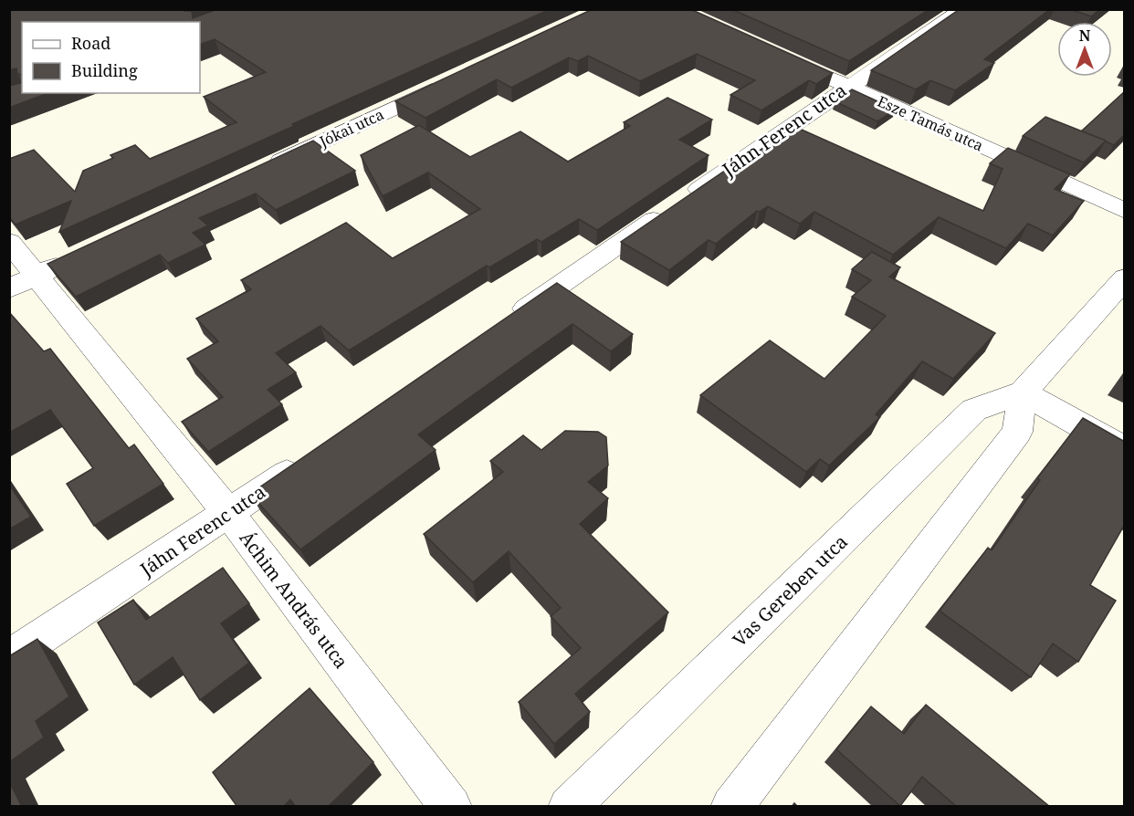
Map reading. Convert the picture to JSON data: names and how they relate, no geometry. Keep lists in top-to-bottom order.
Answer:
{
  "streets": {
    "street": [
      "Esze Tamás utca",
      "Jókai utca",
      "Jáhn Ferenc utca",
      "Vas Gereben utca",
      "Áchim András utca"
    ]
  },
  "crossings": [
    ["Esze Tamás utca", "Jáhn Ferenc utca"],
    ["Jáhn Ferenc utca", "Áchim András utca"]
  ],
  "legend": ["Road", "Building"],
  "north": "top"
}
